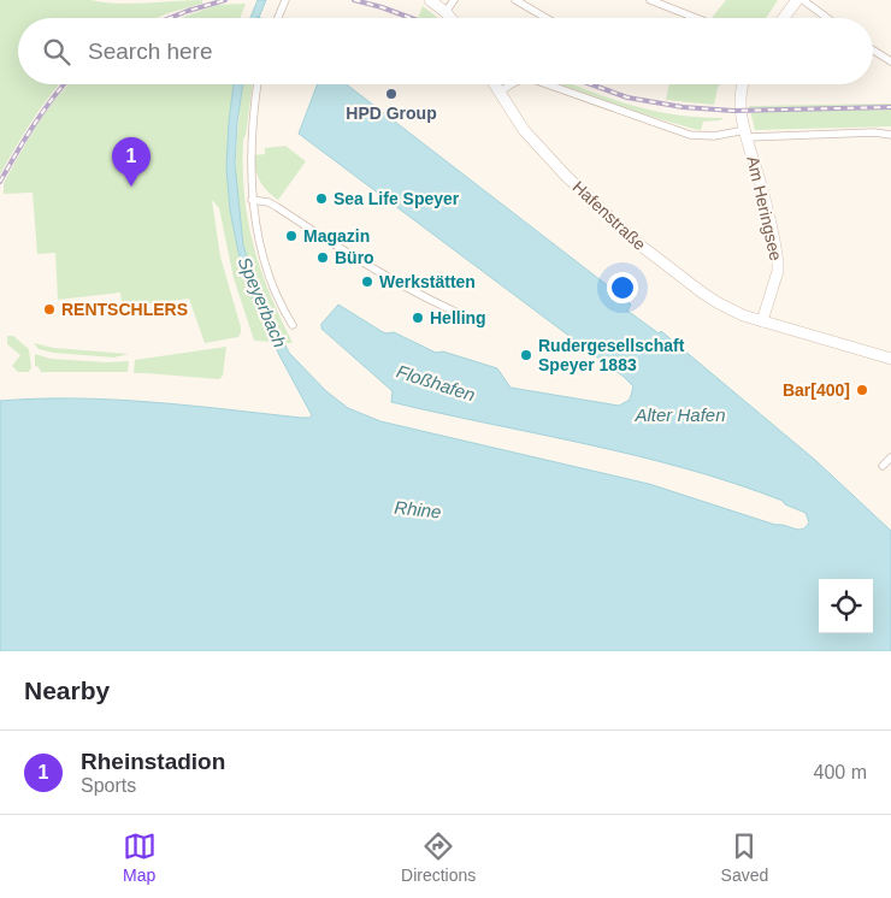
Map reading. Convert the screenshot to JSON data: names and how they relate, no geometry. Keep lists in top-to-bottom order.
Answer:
{
  "streets": {
    "street": ["Am Heringsee", "Hafenstraße"]
  },
  "crossings": [
    ["Am Heringsee", "Hafenstraße"]
  ],
  "water": [
    "Speyerbach",
    "Floßhafen",
    "Alter Hafen",
    "Rhine"
  ],
  "places": [
    "HPD Group",
    "Sea Life Speyer",
    "Magazin",
    "Büro",
    "Werkstätten",
    "RENTSCHLERS",
    "Helling",
    "Rudergesellschaft Speyer 1883",
    "Bar[400]"
  ],
  "page": {
    "search": "Search here",
    "pins": "1",
    "heading": "Nearby",
    "list": [
      {
        "mark": "1",
        "name": "Rheinstadion",
        "note": "Sports",
        "value": "400 m"
      }
    ],
    "nav": ["Map", "Directions", "Saved"]
  }
}
